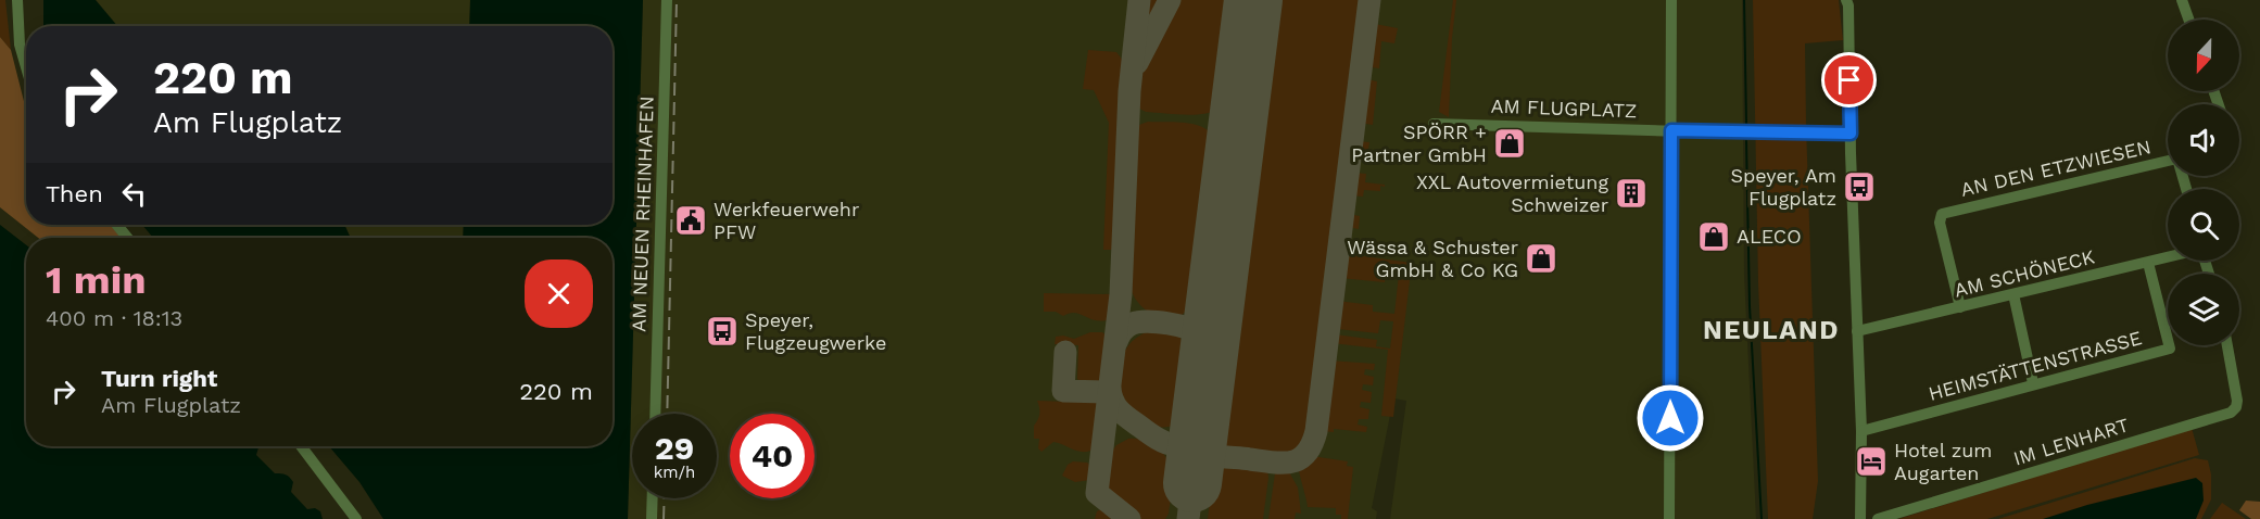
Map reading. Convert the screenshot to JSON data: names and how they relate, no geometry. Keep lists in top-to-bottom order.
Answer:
{
  "streets": {
    "street": [
      "AM FLUGPLATZ",
      "AN DEN ETZWIESEN",
      "AM NEUEN RHEINHAFEN",
      "AM SCHÖNECK",
      "HEIMSTÄTTENSTRASSE",
      "IM LENHART"
    ]
  },
  "crossings": [
    ["AN DEN ETZWIESEN", "AM SCHÖNECK"],
    ["AM SCHÖNECK", "HEIMSTÄTTENSTRASSE"]
  ],
  "districts": ["NEULAND"],
  "places": {
    "shop": ["SPÖRR + Partner GmbH", "ALECO", "Wässa & Schuster GmbH & Co KG"],
    "bus stop": ["Speyer, Am Flugplatz", "Speyer, Flugzeugwerke"],
    "building": ["XXL Autovermietung Schweizer"],
    "public building": ["Werkfeuerwehr PFW"],
    "hotel": ["Hotel zum Augarten"]
  },
  "north": "bottom",
  "page": {
    "turn": ["220 m", "Am Flugplatz"],
    "then": "Then",
    "heading": ["1 min", "400 m · 18:13"],
    "list": [
      {
        "name": "Turn right",
        "note": "Am Flugplatz",
        "value": "220 m"
      }
    ],
    "speed": "29 km/h",
    "limit": "40"
  }
}
